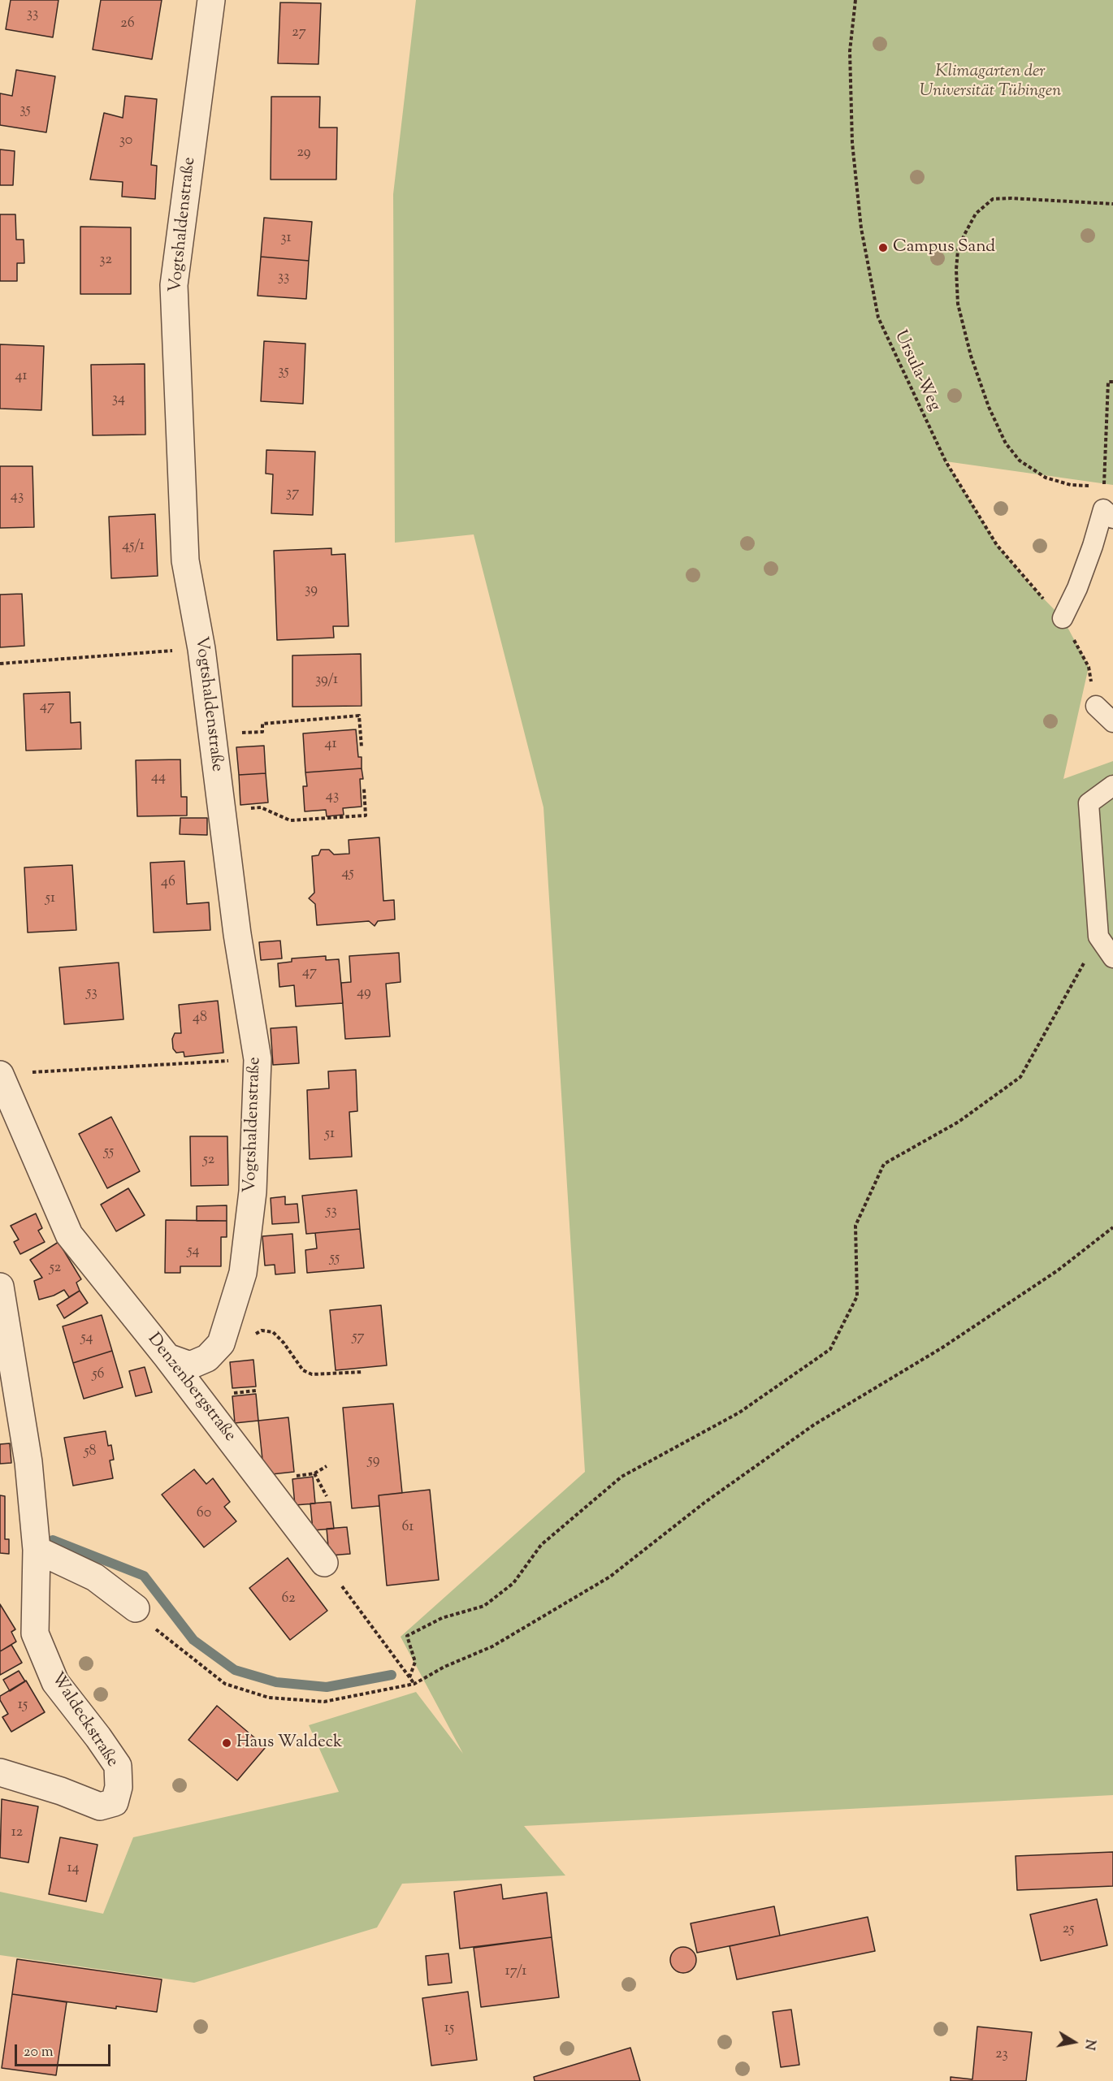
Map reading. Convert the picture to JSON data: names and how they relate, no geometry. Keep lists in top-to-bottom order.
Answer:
{
  "streets": {
    "street": ["Vogtshaldenstraße", "Denzenbergstraße", "Waldeckstraße"],
    "path": ["Ursula-Weg"]
  },
  "crossings": [
    ["Vogtshaldenstraße", "Denzenbergstraße"]
  ],
  "parks": ["Klimagarten der Universität Tübingen"],
  "places": ["Campus Sand", "Haus Waldeck"],
  "house_numbers": [
    "33",
    "26",
    "27",
    "35",
    "30",
    "29",
    "31",
    "32",
    "33",
    "35",
    "41",
    "34",
    "37",
    "43",
    "45/1",
    "39",
    "39/1",
    "47",
    "41",
    "44",
    "43",
    "45",
    "46",
    "51",
    "47",
    "53",
    "49",
    "48",
    "51",
    "55",
    "52",
    "53",
    "54",
    "55",
    "52",
    "57",
    "54",
    "56",
    "58",
    "59",
    "60",
    "61",
    "62",
    "15",
    "12",
    "14",
    "25",
    "17/1",
    "15",
    "23"
  ],
  "scale_bar": "20 m",
  "north": "right"
}
